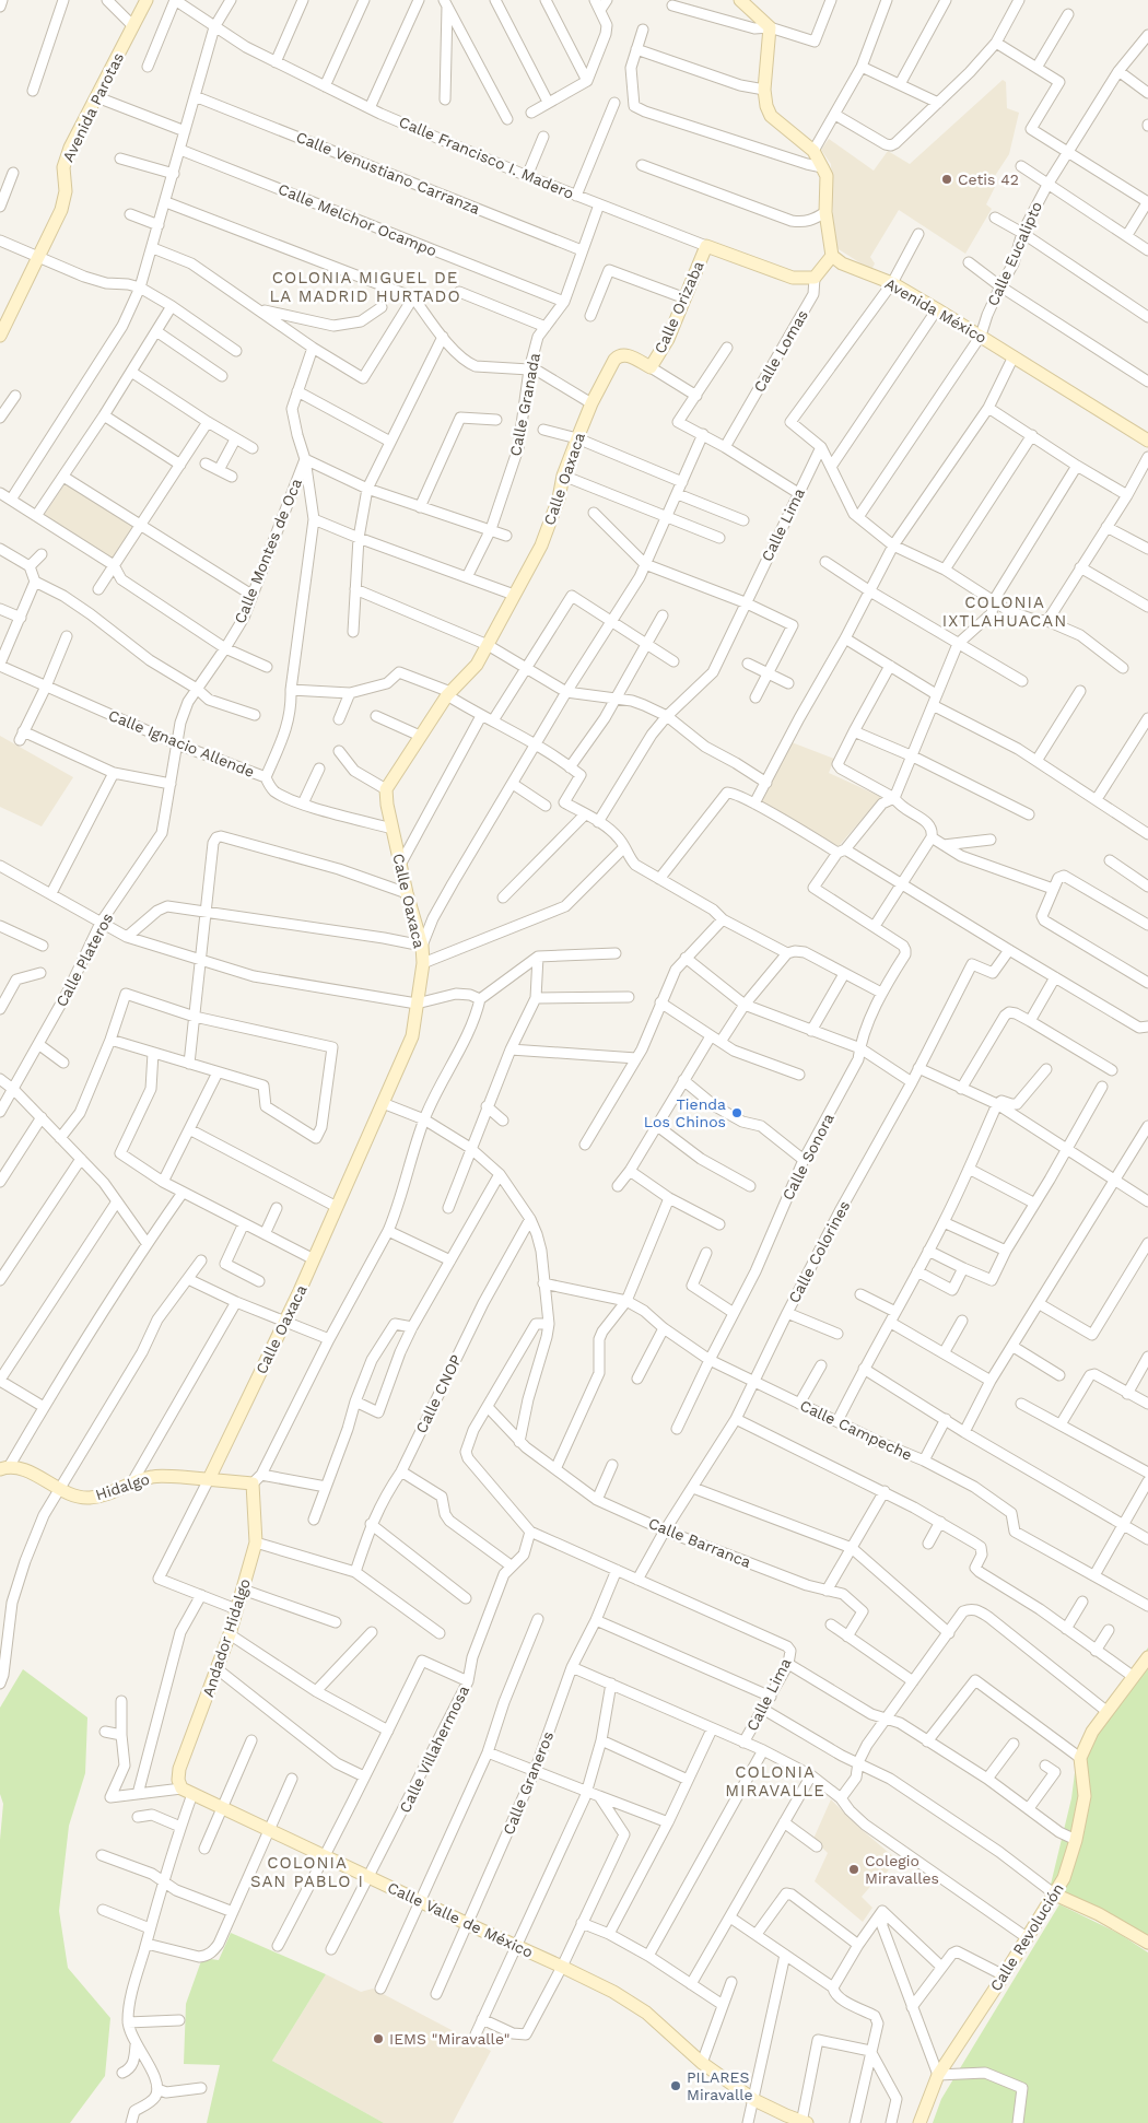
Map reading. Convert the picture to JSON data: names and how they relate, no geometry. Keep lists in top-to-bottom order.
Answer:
{
  "streets": {
    "street": [
      "Avenida Parotas",
      "Calle Francisco I. Madero",
      "Calle Venustiano Carranza",
      "Calle Melchor Ocampo",
      "Calle Eucalipto",
      "Calle Orizaba",
      "Avenida México",
      "Calle Lomas",
      "Calle Granada",
      "Calle Oaxaca",
      "Calle Lima",
      "Calle Montes de Oca",
      "Calle Ignacio Allende",
      "Calle Plateros",
      "Calle Sonora",
      "Calle Colorines",
      "Calle CNOP",
      "Calle Campeche",
      "Hidalgo",
      "Calle Barranca",
      "Andador Hidalgo",
      "Calle Villahermosa",
      "Calle Graneros",
      "Calle Valle de México",
      "Calle Revolución"
    ]
  },
  "crossings": [
    ["Calle Francisco I. Madero", "Calle Orizaba"],
    ["Calle Francisco I. Madero", "Calle Lomas"],
    ["Calle Francisco I. Madero", "Calle Granada"],
    ["Calle Venustiano Carranza", "Calle Granada"],
    ["Calle Melchor Ocampo", "Calle Granada"],
    ["Calle Eucalipto", "Avenida México"],
    ["Calle Orizaba", "Calle Oaxaca"],
    ["Avenida México", "Calle Lomas"],
    ["Calle Oaxaca", "Calle Ignacio Allende"],
    ["Calle Oaxaca", "Hidalgo"],
    ["Calle Lima", "Calle Colorines"],
    ["Calle Montes de Oca", "Calle Ignacio Allende"],
    ["Calle Montes de Oca", "Calle Plateros"],
    ["Calle Ignacio Allende", "Calle Plateros"],
    ["Calle Sonora", "Calle Campeche"],
    ["Calle Colorines", "Calle Campeche"],
    ["Calle Colorines", "Calle Barranca"],
    ["Hidalgo", "Andador Hidalgo"],
    ["Andador Hidalgo", "Calle Valle de México"],
    ["Calle Villahermosa", "Calle Valle de México"],
    ["Calle Graneros", "Calle Valle de México"]
  ],
  "districts": [
    "COLONIA MIGUEL DE LA MADRID HURTADO",
    "COLONIA IXTLAHUACAN",
    "COLONIA MIRAVALLE",
    "COLONIA SAN PABLO I"
  ],
  "places": [
    "Cetis 42",
    "Tienda Los Chinos",
    "Colegio Miravalles",
    "IEMS \"Miravalle\"",
    "PILARES Miravalle"
  ]
}
